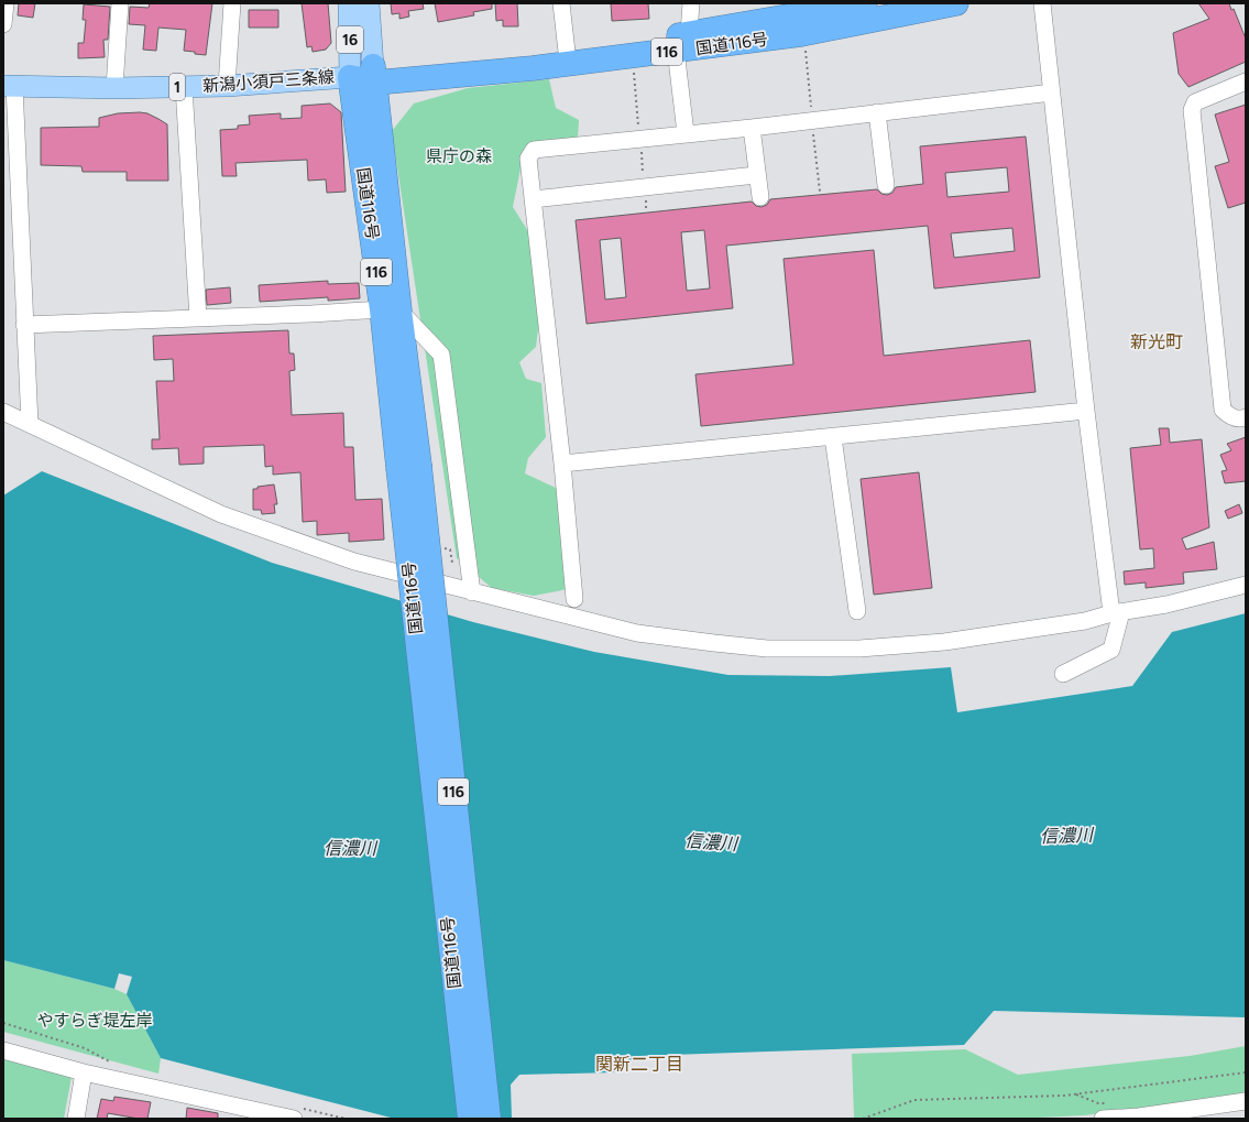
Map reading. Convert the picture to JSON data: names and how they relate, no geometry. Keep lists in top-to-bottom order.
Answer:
{
  "streets": {
    "highway": ["国道116号", "116"],
    "main road": ["16", "新潟小須戸三条線", "1"]
  },
  "crossings": [
    ["16", "国道116号"],
    ["16", "新潟小須戸三条線"],
    ["国道116号", "新潟小須戸三条線"]
  ],
  "districts": ["新光町", "関新二丁目"],
  "water": ["信濃川"],
  "parks": ["県庁の森", "やすらぎ堤左岸"]
}
